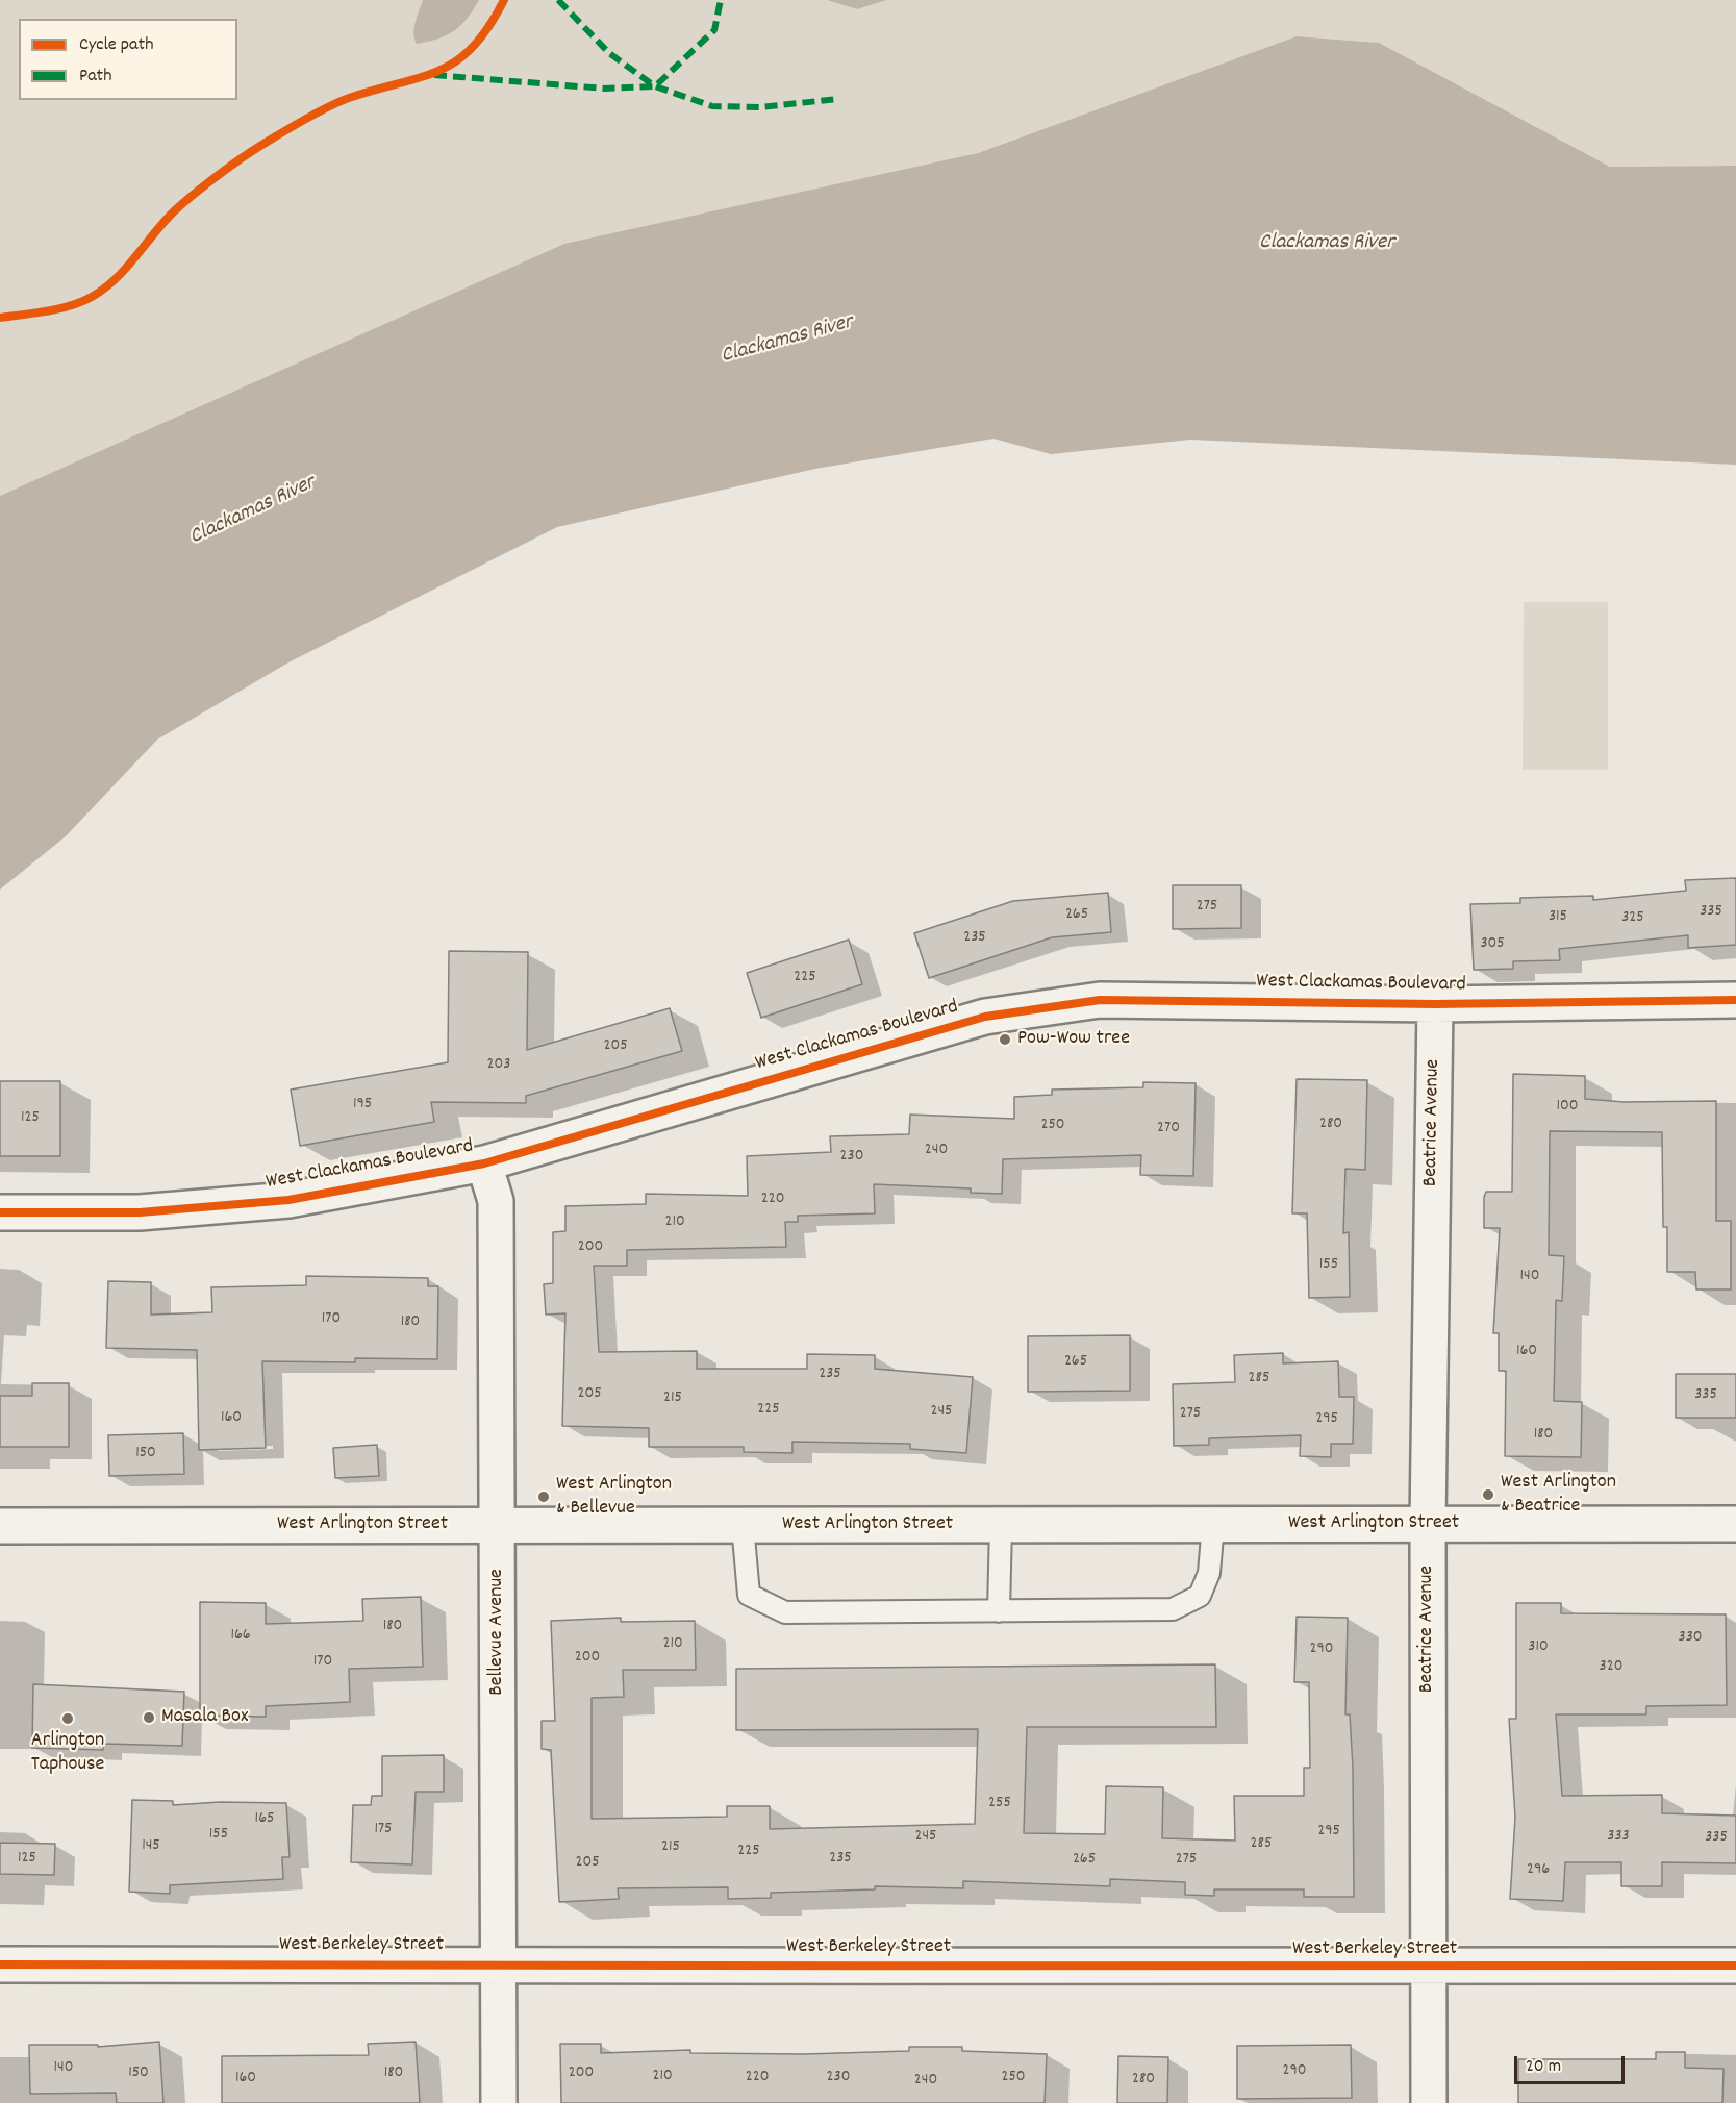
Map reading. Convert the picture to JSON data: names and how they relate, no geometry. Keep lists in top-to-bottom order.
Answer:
{
  "streets": {
    "street": [
      "West Clackamas Boulevard",
      "Beatrice Avenue",
      "West Arlington Street",
      "Bellevue Avenue",
      "West Berkeley Street"
    ]
  },
  "crossings": [
    ["West Clackamas Boulevard", "Beatrice Avenue"],
    ["West Clackamas Boulevard", "Bellevue Avenue"],
    ["Beatrice Avenue", "West Arlington Street"],
    ["Beatrice Avenue", "West Berkeley Street"],
    ["West Arlington Street", "Bellevue Avenue"],
    ["Bellevue Avenue", "West Berkeley Street"]
  ],
  "water": ["Clackamas River"],
  "places": [
    "Pow-Wow tree",
    "West Arlington & Beatrice",
    "West Arlington & Bellevue",
    "Masala Box",
    "Arlington Taphouse"
  ],
  "house_numbers": [
    "275",
    "335",
    "265",
    "315",
    "325",
    "235",
    "305",
    "225",
    "205",
    "203",
    "195",
    "100",
    "125",
    "280",
    "250",
    "270",
    "240",
    "230",
    "220",
    "210",
    "200",
    "155",
    "140",
    "170",
    "180",
    "160",
    "265",
    "235",
    "285",
    "205",
    "335",
    "215",
    "225",
    "245",
    "275",
    "160",
    "295",
    "180",
    "150",
    "180",
    "166",
    "330",
    "210",
    "310",
    "290",
    "200",
    "170",
    "320",
    "255",
    "165",
    "175",
    "295",
    "155",
    "245",
    "333",
    "335",
    "285",
    "145",
    "215",
    "225",
    "125",
    "235",
    "265",
    "275",
    "205",
    "296",
    "140",
    "290",
    "150",
    "180",
    "200",
    "210",
    "220",
    "230",
    "250",
    "160",
    "280",
    "240"
  ],
  "legend": ["Cycle path", "Path"],
  "scale_bar": "20 m"
}
